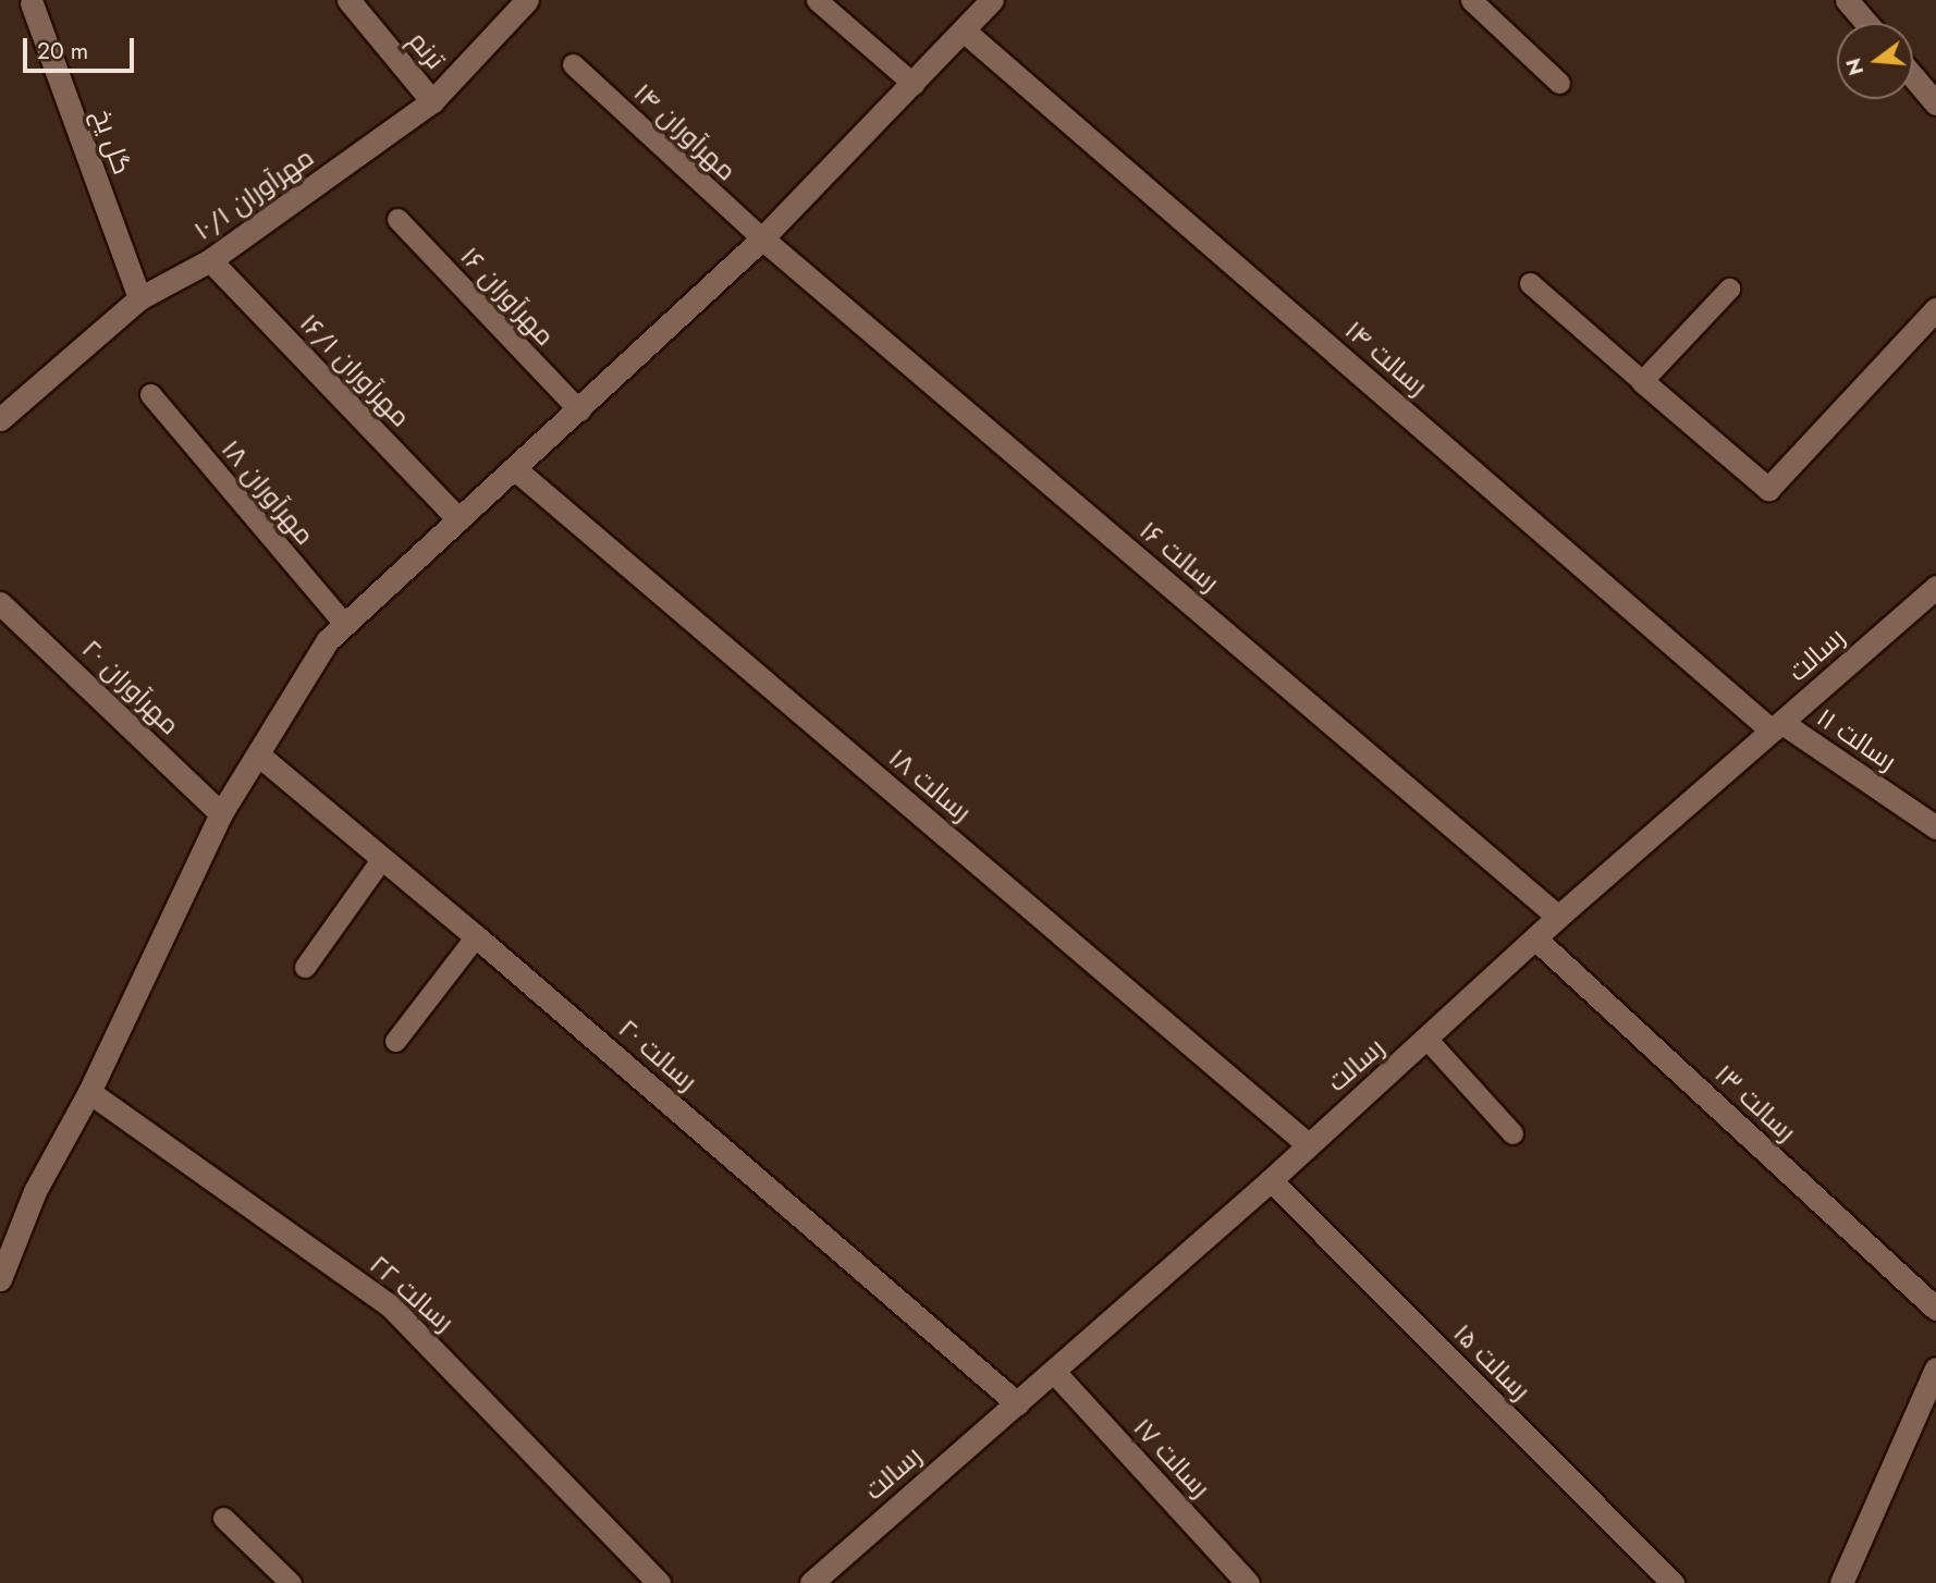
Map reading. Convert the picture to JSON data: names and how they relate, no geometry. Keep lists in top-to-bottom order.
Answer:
{
  "streets": {
    "street": [
      "ترنم",
      "گل یخ",
      "مهرآوران ۱۰/۱",
      "رسالت ۱۴",
      "مهرآوران ۱۶/۱",
      "رسالت ۱۶",
      "رسالت",
      "مهرآوران ۲۰",
      "رسالت ۱۱",
      "رسالت ۱۸",
      "رسالت ۲۰",
      "رسالت ۱۳",
      "رسالت ۲۲",
      "رسالت ۱۵",
      "رسالت ۱۷"
    ],
    "lane": ["۱۴ مهرآوران", "مهرآوران ۱۶", "مهرآوران ۱۸"]
  },
  "crossings": [
    ["ترنم", "مهرآوران ۱۰/۱"],
    ["۱۴ مهرآوران", "رسالت ۱۶"],
    ["گل یخ", "مهرآوران ۱۰/۱"],
    ["مهرآوران ۱۰/۱", "مهرآوران ۱۶/۱"],
    ["رسالت ۱۴", "رسالت"],
    ["رسالت ۱۴", "رسالت ۱۱"],
    ["رسالت ۱۶", "رسالت"],
    ["رسالت", "رسالت ۱۱"],
    ["رسالت", "رسالت ۱۸"],
    ["رسالت", "رسالت ۲۰"],
    ["رسالت", "رسالت ۱۳"],
    ["رسالت", "رسالت ۱۵"],
    ["رسالت", "رسالت ۱۷"]
  ],
  "scale_bar": "20 m",
  "north": "left"
}
